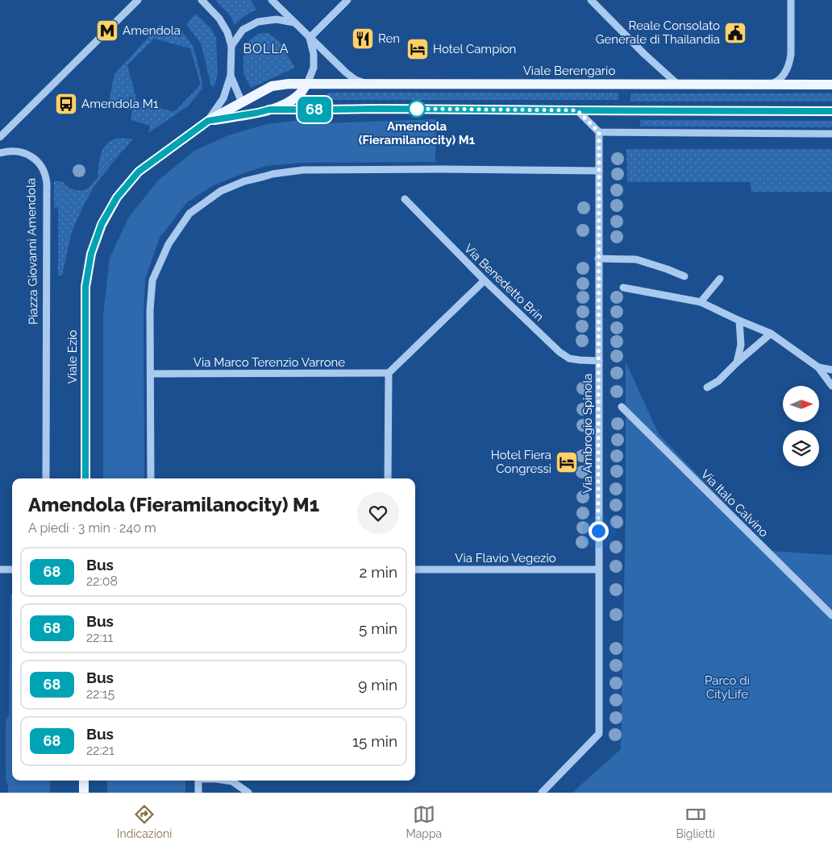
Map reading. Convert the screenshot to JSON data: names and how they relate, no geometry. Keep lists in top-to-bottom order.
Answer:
{
  "streets": {
    "main road": ["Viale Berengario", "Viale Ezio"],
    "street": [
      "Piazza Giovanni Amendola",
      "Via Benedetto Brin",
      "Via Marco Terenzio Varrone",
      "Via Ambrogio Spinola",
      "Via Italo Calvino",
      "Via Flavio Vegezio"
    ]
  },
  "crossings": [
    ["Via Benedetto Brin", "Via Ambrogio Spinola"],
    ["Via Ambrogio Spinola", "Via Flavio Vegezio"]
  ],
  "districts": ["BOLLA"],
  "parks": ["Parco di CityLife"],
  "places": {
    "metro station": ["Amendola"],
    "public building": ["Reale Consolato Generale di Thailandia"],
    "restaurant": ["Ren"],
    "hotel": ["Hotel Campion", "Hotel Fiera Congressi"],
    "bus stop": ["Amendola M1"],
    "other": ["Amendola (Fieramilanocity) M1"]
  },
  "lines": ["bus line 68"],
  "north": "right",
  "page": {
    "on_map": "68",
    "heading": ["Amendola (Fieramilanocity) M1", "A piedi · 3 min · 240 m"],
    "list": [
      {
        "mark": "68",
        "name": "Bus",
        "note": "22:08",
        "value": "2 min"
      },
      {
        "mark": "68",
        "name": "Bus",
        "note": "22:11",
        "value": "5 min"
      },
      {
        "mark": "68",
        "name": "Bus",
        "note": "22:15",
        "value": "9 min"
      },
      {
        "mark": "68",
        "name": "Bus",
        "note": "22:21",
        "value": "15 min"
      }
    ],
    "tabs": ["Indicazioni", "Mappa", "Biglietti"]
  }
}
